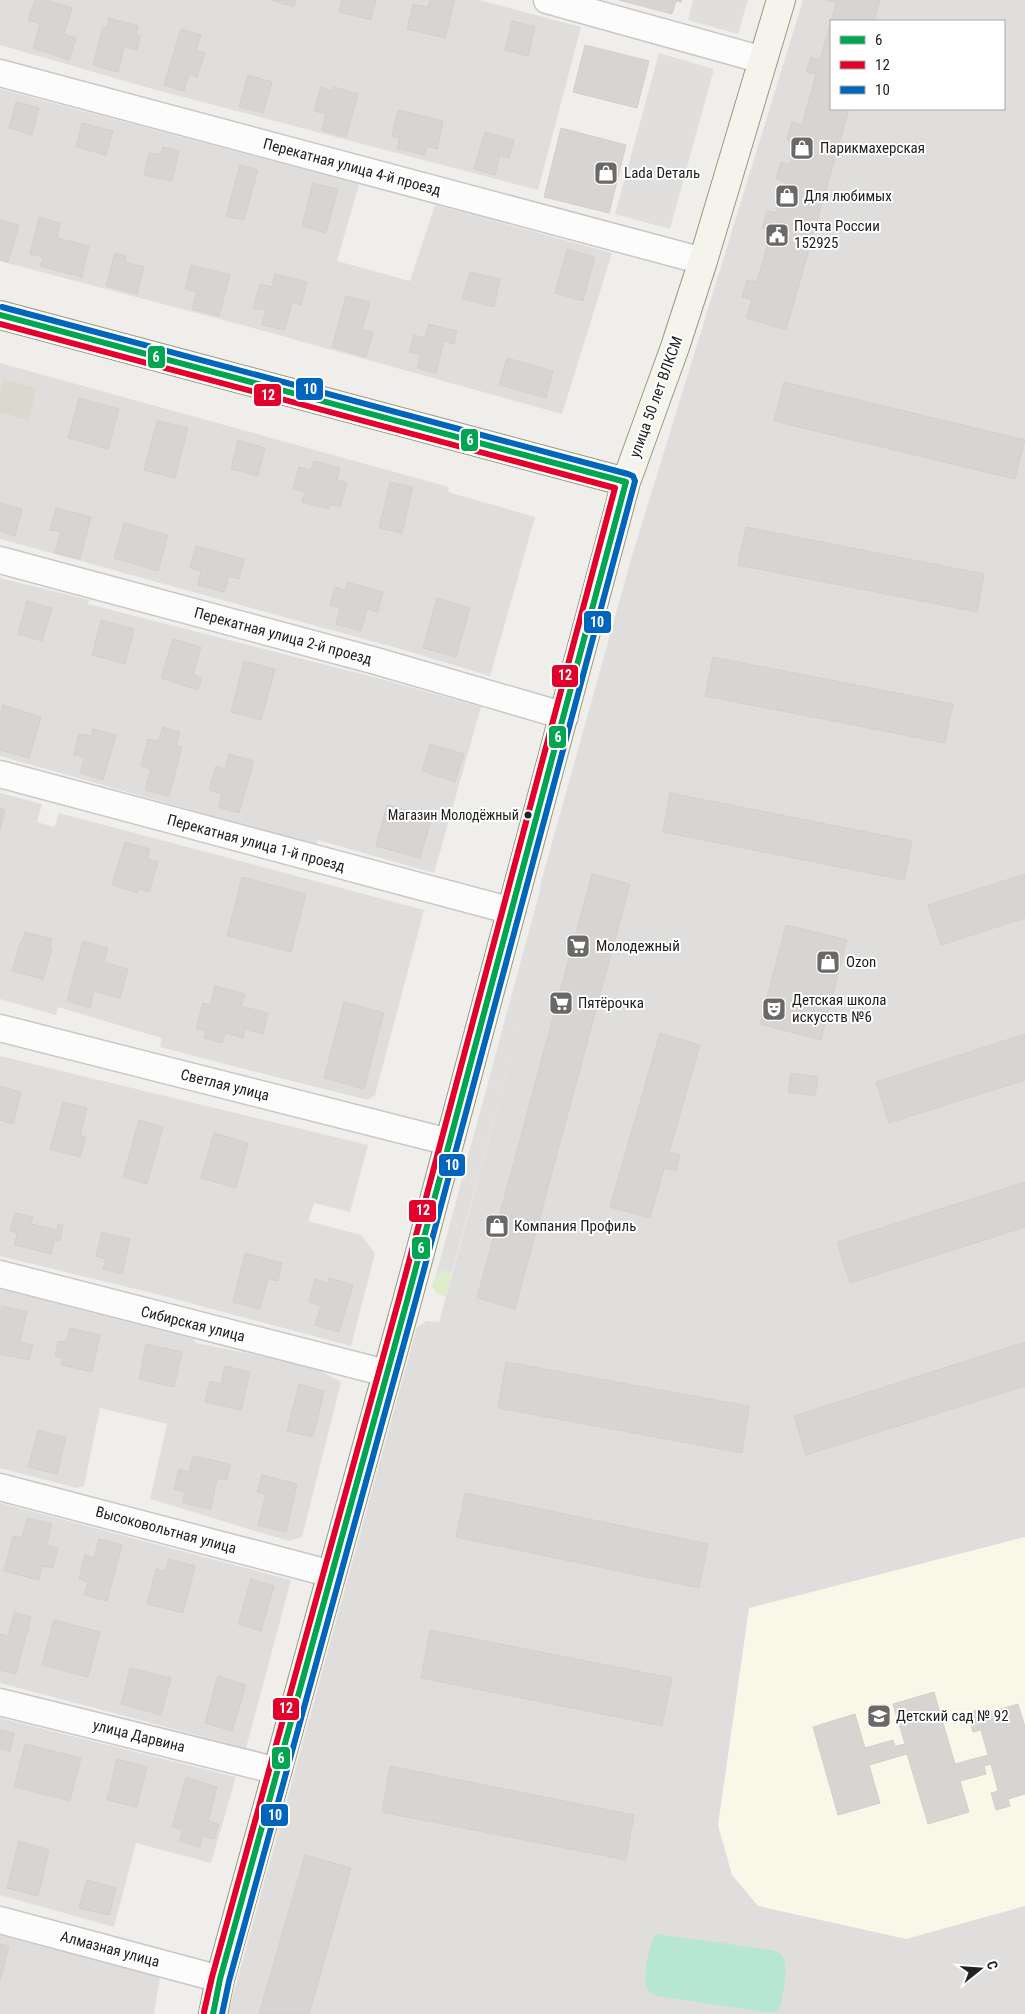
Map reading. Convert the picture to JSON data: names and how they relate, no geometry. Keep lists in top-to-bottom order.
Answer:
{
  "streets": {
    "main road": ["улица 50 лет ВЛКСМ"],
    "street": [
      "Перекатная улица 4-й проезд",
      "Перекатная улица 2-й проезд",
      "Перекатная улица 1-й проезд",
      "Светлая улица",
      "Сибирская улица",
      "Высоковольтная улица",
      "улица Дарвина",
      "Алмазная улица"
    ]
  },
  "crossings": [
    ["Перекатная улица 4-й проезд", "улица 50 лет ВЛКСМ"],
    ["улица 50 лет ВЛКСМ", "Перекатная улица 2-й проезд"],
    ["улица 50 лет ВЛКСМ", "Перекатная улица 1-й проезд"],
    ["улица 50 лет ВЛКСМ", "Светлая улица"],
    ["улица 50 лет ВЛКСМ", "Сибирская улица"],
    ["улица 50 лет ВЛКСМ", "Высоковольтная улица"],
    ["улица 50 лет ВЛКСМ", "улица Дарвина"],
    ["улица 50 лет ВЛКСМ", "Алмазная улица"]
  ],
  "places": {
    "shop": [
      "Парикмахерская",
      "Lada Dеталь",
      "Для любимых",
      "Ozon",
      "Компания Профиль"
    ],
    "public building": ["Почта России 152925"],
    "other": ["Магазин Молодёжный"],
    "supermarket": ["Молодежный", "Пятёрочка"],
    "theatre": ["Детская школа искусств №6"],
    "school or university": ["Детский сад № 92"]
  },
  "lines": ["transit line 10", "transit line 6", "transit line 12"],
  "legend": ["6", "12", "10"],
  "north": "right"
}
